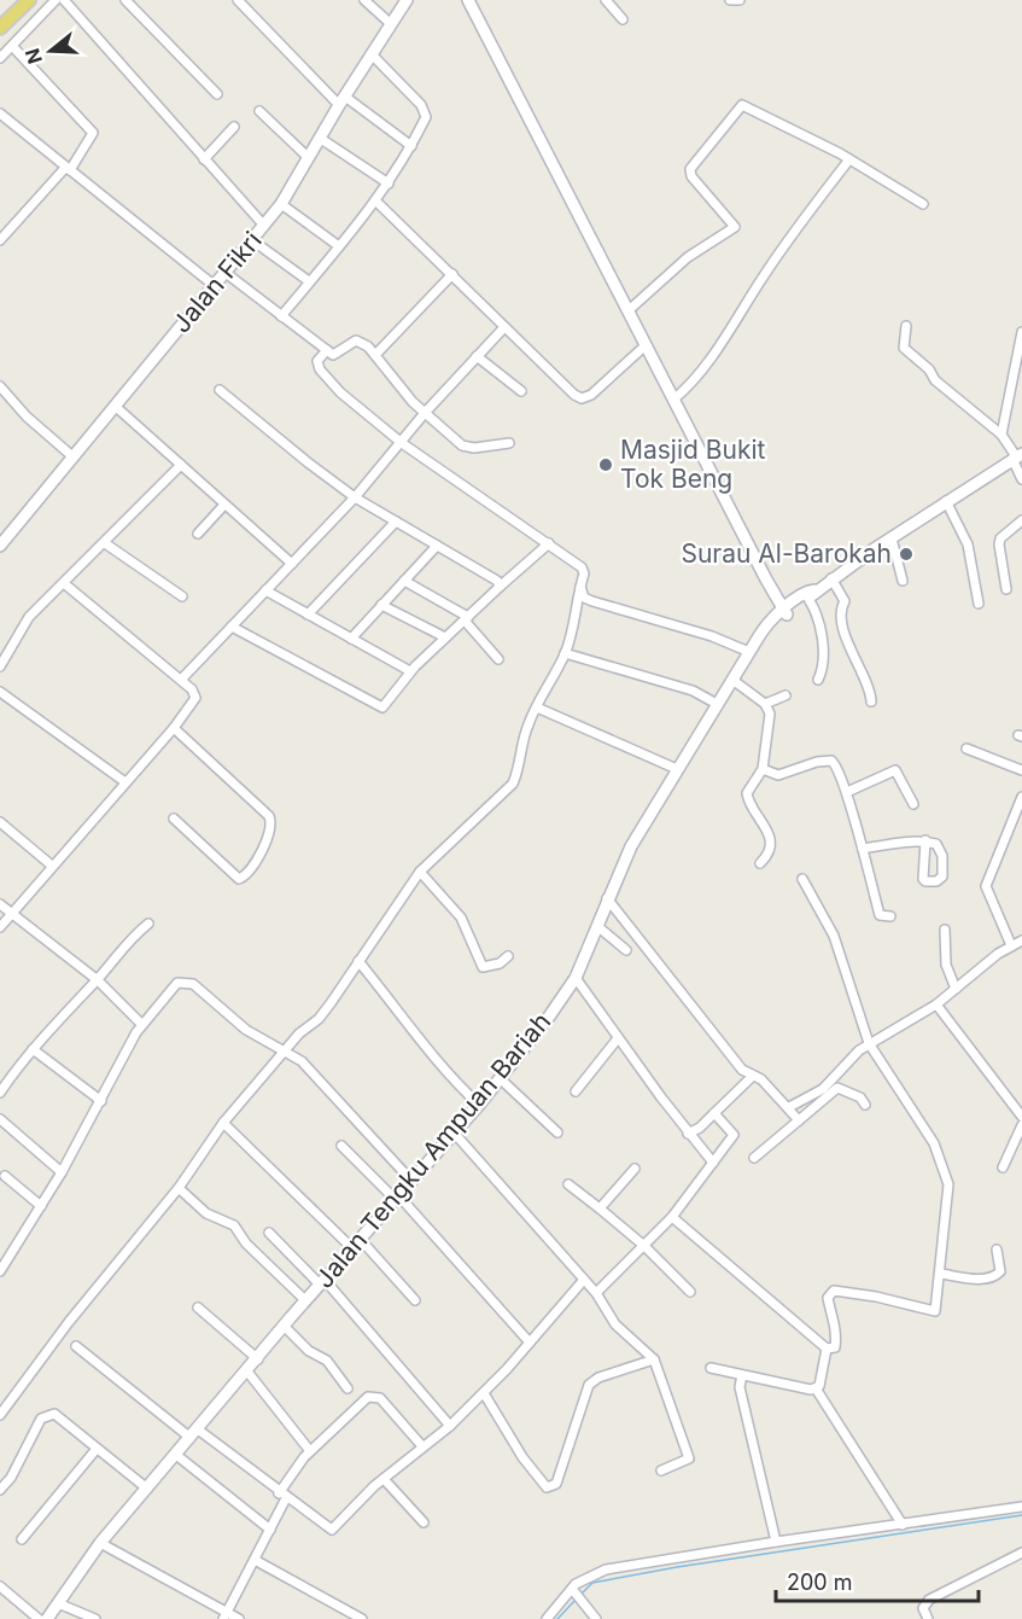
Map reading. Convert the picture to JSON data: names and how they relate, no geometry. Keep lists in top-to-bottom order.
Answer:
{
  "streets": {
    "main road": ["Jalan Fikri", "Jalan Tengku Ampuan Bariah"]
  },
  "places": ["Masjid Bukit Tok Beng", "Surau Al-Barokah"],
  "scale_bar": "200 m",
  "north": "left"
}
